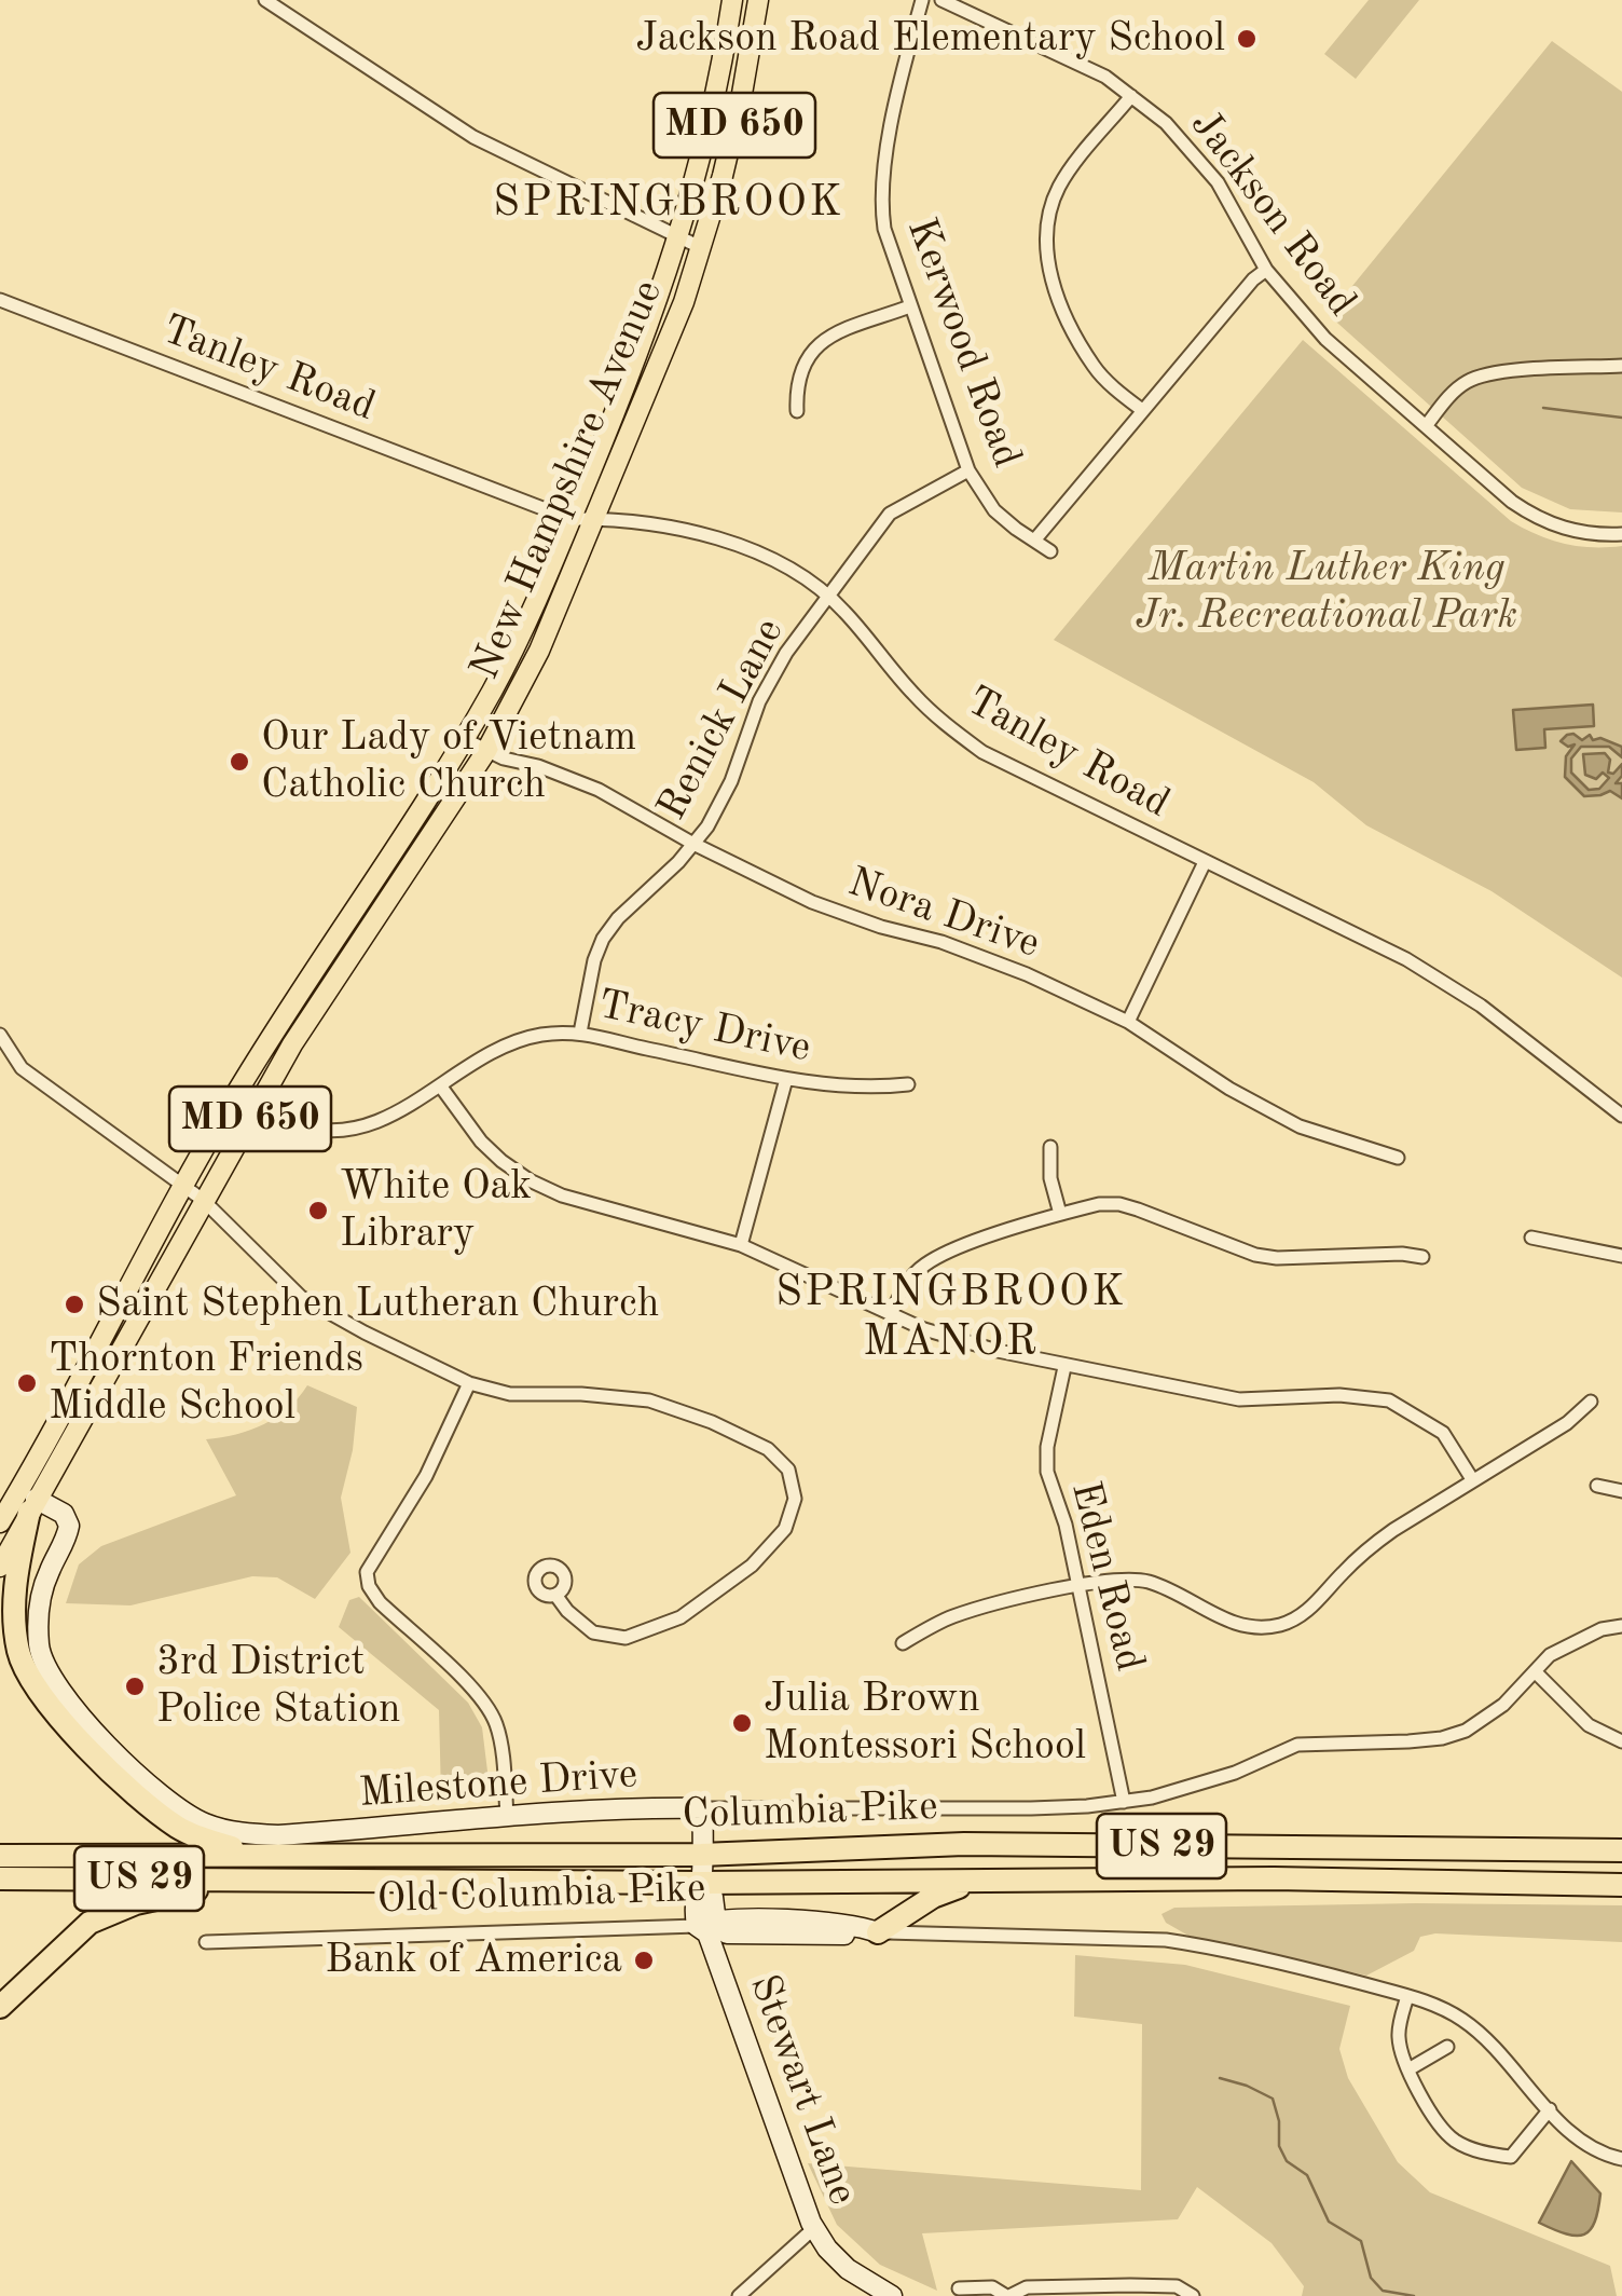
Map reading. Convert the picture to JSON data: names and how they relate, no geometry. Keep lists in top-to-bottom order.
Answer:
{
  "streets": {
    "highway": ["Columbia Pike", "US 29"],
    "main road": ["MD 650", "New Hampshire Avenue"],
    "street": [
      "Jackson Road",
      "Kerwood Road",
      "Tanley Road",
      "Renick Lane",
      "Nora Drive",
      "Tracy Drive",
      "Eden Road",
      "Milestone Drive",
      "Old Columbia Pike",
      "Stewart Lane"
    ]
  },
  "crossings": [
    ["Kerwood Road", "Renick Lane"],
    ["Tanley Road", "New Hampshire Avenue"],
    ["Tanley Road", "Renick Lane"],
    ["New Hampshire Avenue", "Nora Drive"],
    ["New Hampshire Avenue", "Tracy Drive"],
    ["New Hampshire Avenue", "Milestone Drive"],
    ["Renick Lane", "Nora Drive"],
    ["Renick Lane", "Tracy Drive"],
    ["Eden Road", "Milestone Drive"],
    ["Milestone Drive", "Stewart Lane"],
    ["Columbia Pike", "Stewart Lane"],
    ["Old Columbia Pike", "Stewart Lane"]
  ],
  "districts": ["SPRINGBROOK", "SPRINGBROOK MANOR"],
  "parks": ["Martin Luther King Jr. Recreational Park"],
  "places": [
    "Jackson Road Elementary School",
    "Our Lady of Vietnam Catholic Church",
    "White Oak Library",
    "Saint Stephen Lutheran Church",
    "Thornton Friends Middle School",
    "3rd District Police Station",
    "Julia Brown Montessori School",
    "Bank of America"
  ]
}
